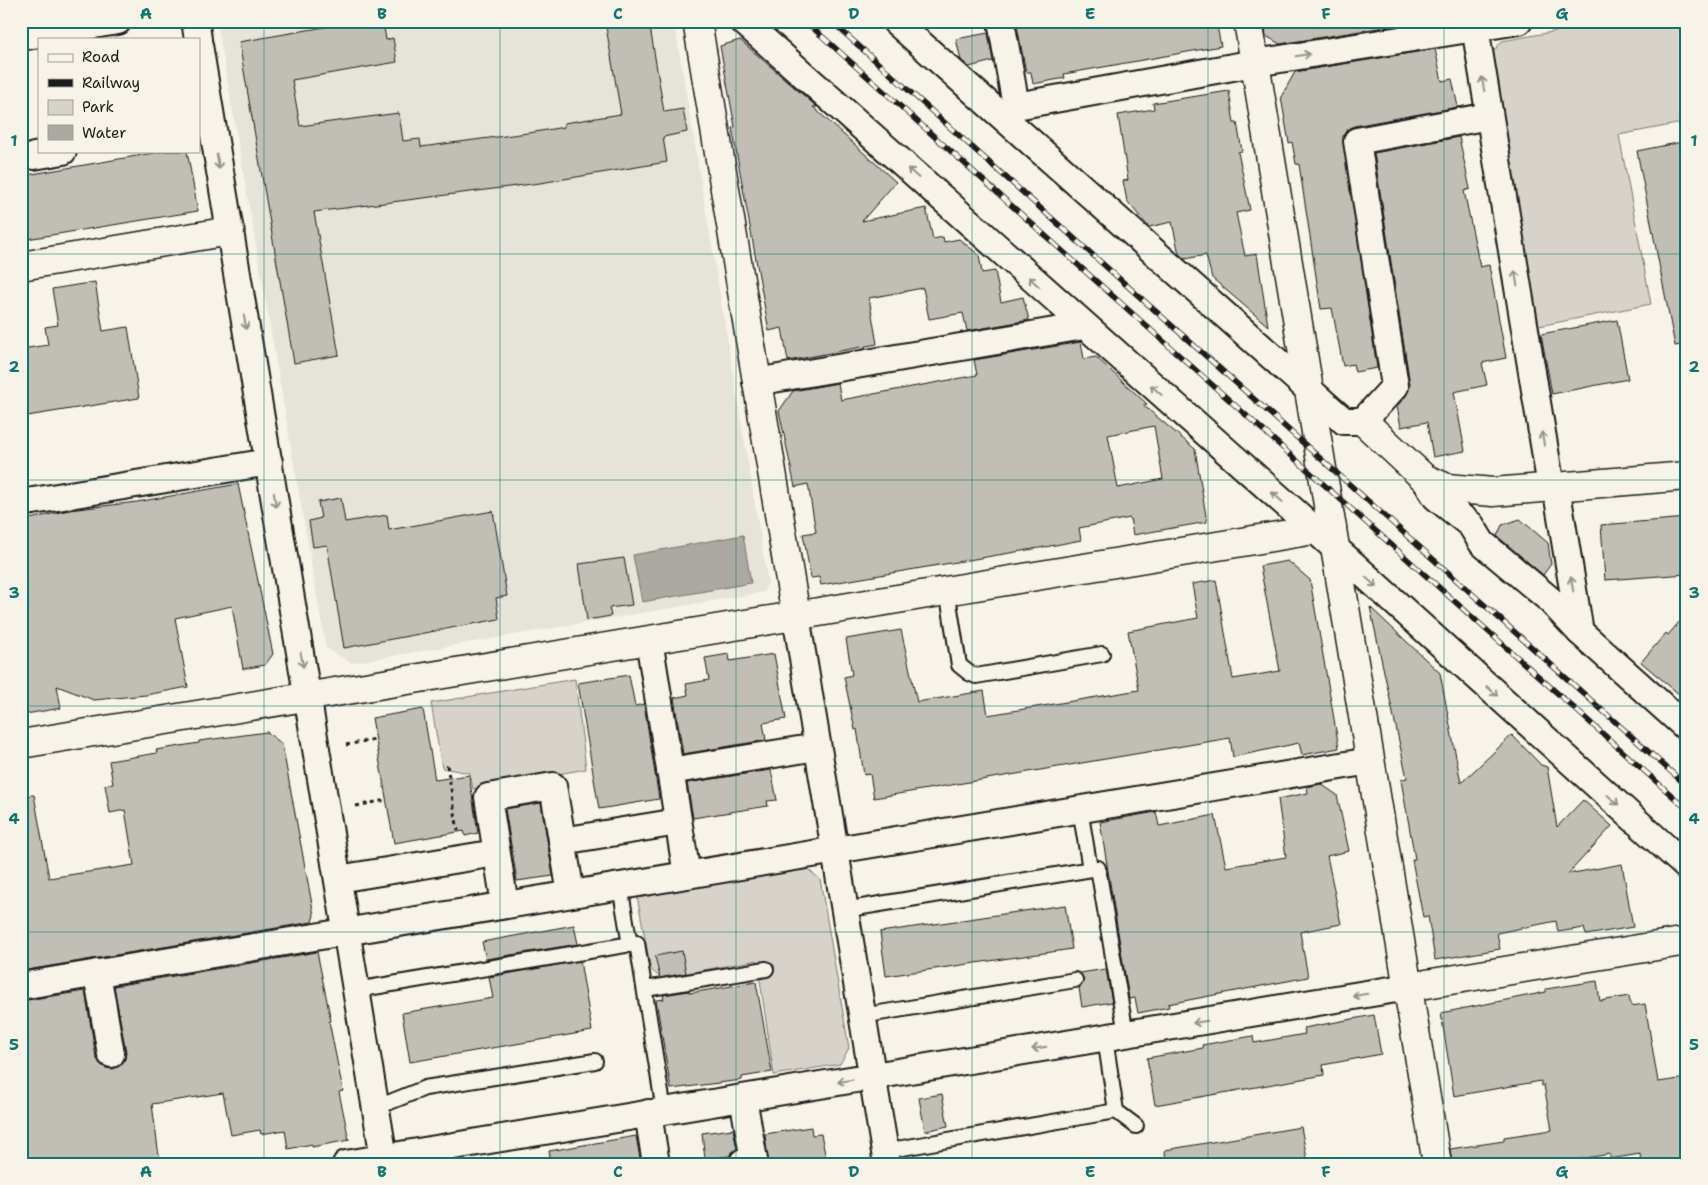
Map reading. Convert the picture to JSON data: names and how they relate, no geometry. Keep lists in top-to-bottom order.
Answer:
{
  "legend": [
    "Road",
    "Railway",
    "Park",
    "Water"
  ],
  "grid": {
    "columns": [
      "A",
      "B",
      "C",
      "D",
      "E",
      "F",
      "G"
    ],
    "rows": [
      "1",
      "2",
      "3",
      "4",
      "5"
    ]
  }
}
